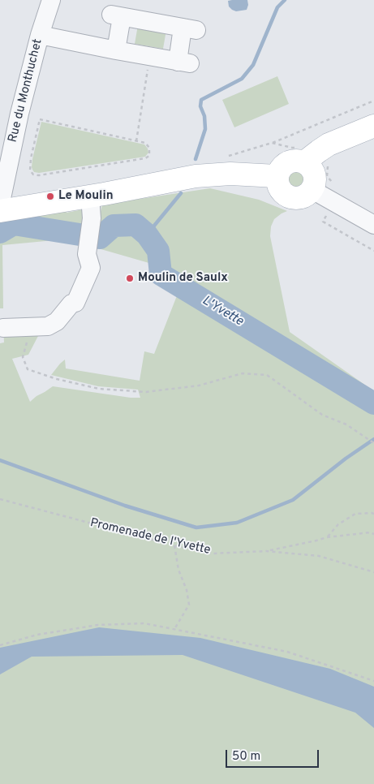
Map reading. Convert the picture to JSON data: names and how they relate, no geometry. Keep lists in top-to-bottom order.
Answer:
{
  "streets": {
    "street": ["Rue du Monthuchet"],
    "path": ["Promenade de l'Yvette"]
  },
  "water": ["L'Yvette"],
  "places": ["Le Moulin", "Moulin de Saulx"],
  "scale_bar": "50 m"
}
